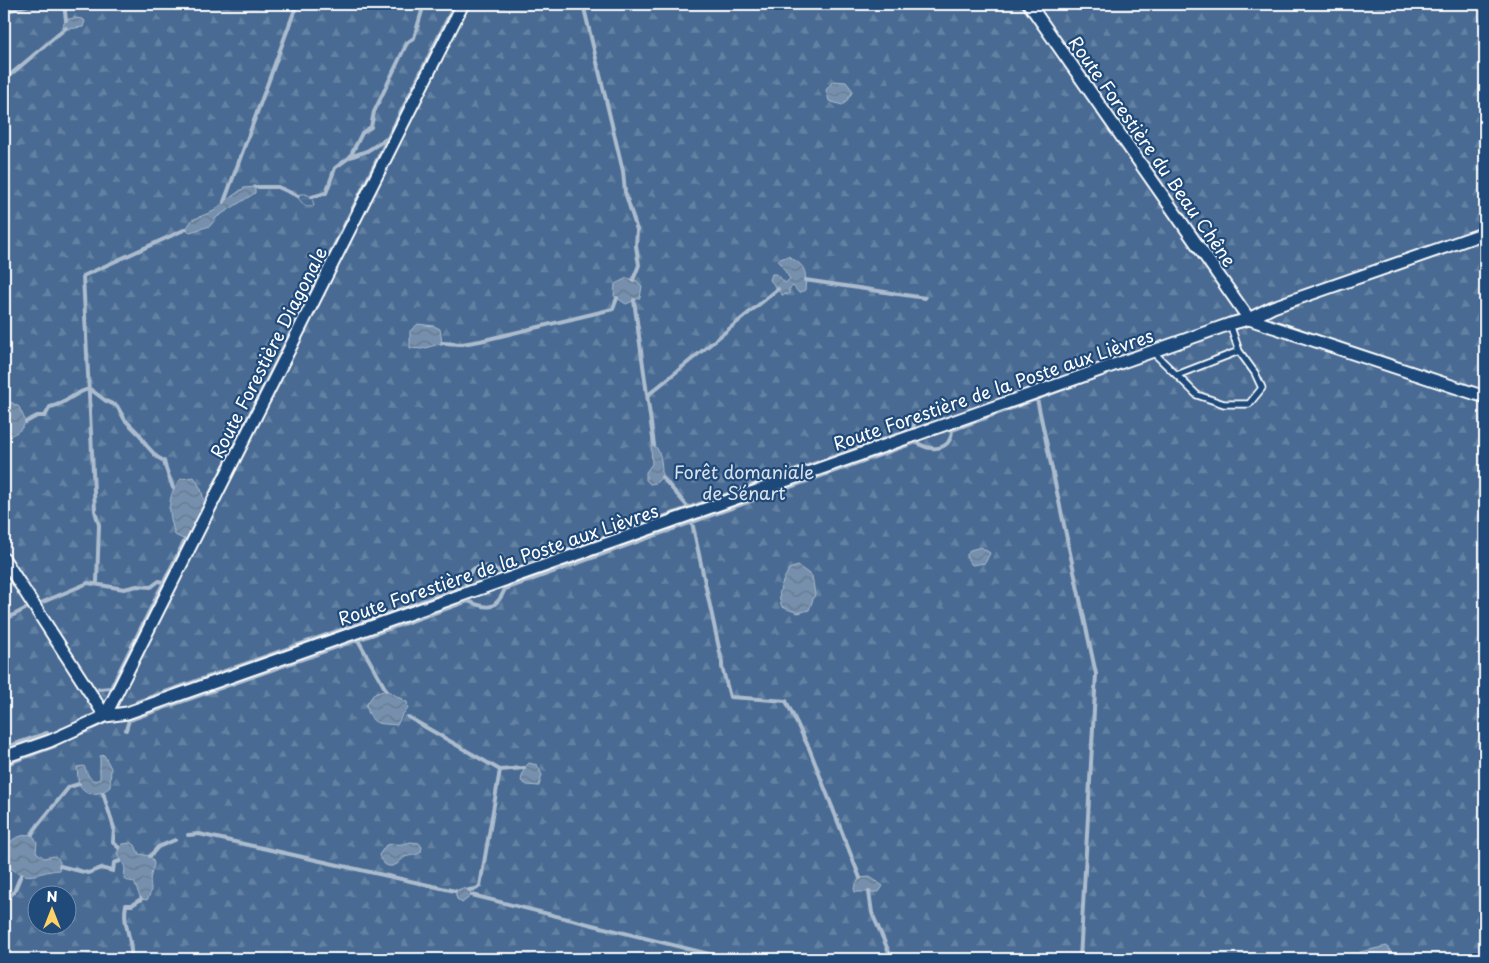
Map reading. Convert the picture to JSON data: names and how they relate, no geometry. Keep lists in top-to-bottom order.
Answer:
{
  "streets": {
    "street": ["Route Forestière du Beau Chêne", "Route Forestière Diagonale", "Route Forestière de la Poste aux Lièvres"]
  },
  "crossings": [
    ["Route Forestière du Beau Chêne", "Route Forestière de la Poste aux Lièvres"],
    ["Route Forestière Diagonale", "Route Forestière de la Poste aux Lièvres"]
  ],
  "parks": ["Forêt domaniale de Sénart"],
  "north": "top"
}
